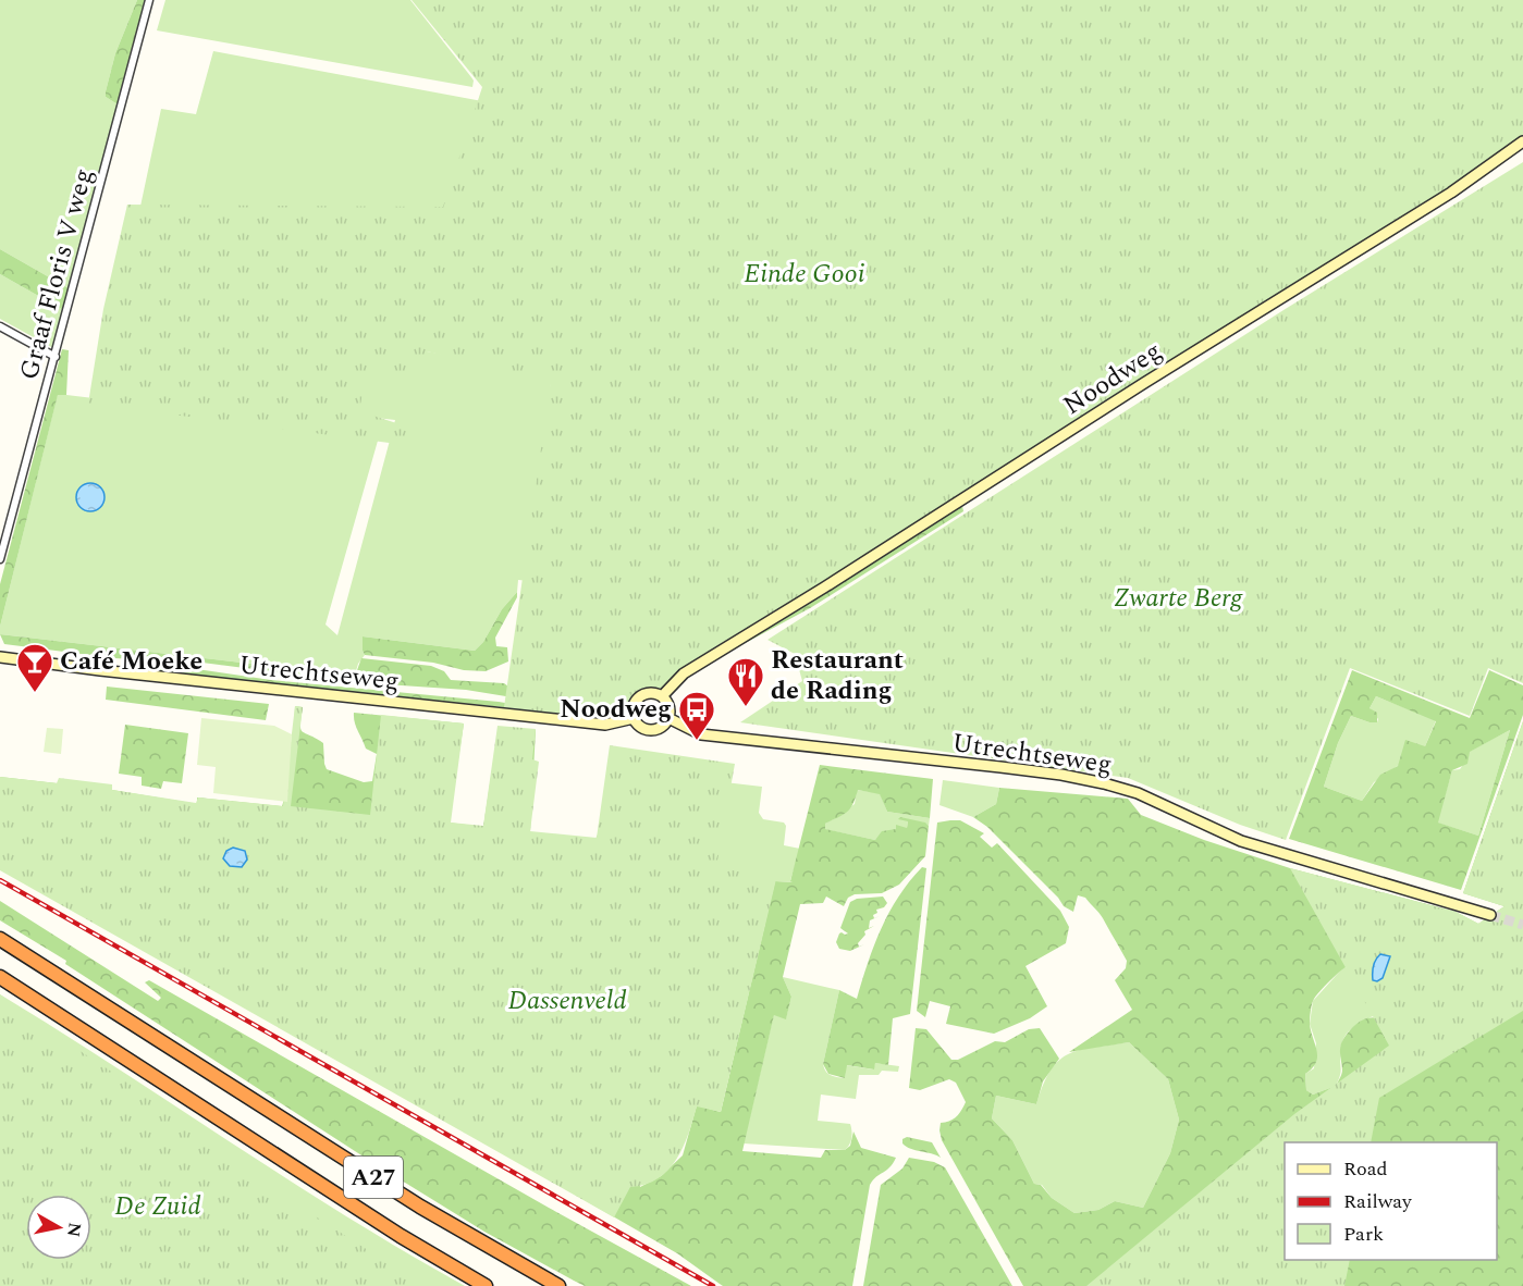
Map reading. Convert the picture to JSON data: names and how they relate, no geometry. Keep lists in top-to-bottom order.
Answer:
{
  "streets": {
    "highway": ["A27"],
    "main road": ["Noodweg", "Utrechtseweg"],
    "street": ["Graaf Floris V weg"]
  },
  "crossings": [
    ["Noodweg", "Utrechtseweg"]
  ],
  "parks": [
    "Einde Gooi",
    "Zwarte Berg",
    "Dassenveld",
    "De Zuid"
  ],
  "places": {
    "bar": ["Café Moeke"],
    "restaurant": ["Restaurant de Rading"],
    "bus stop": ["Noodweg"]
  },
  "legend": ["Road", "Railway", "Park"],
  "north": "right"
}
